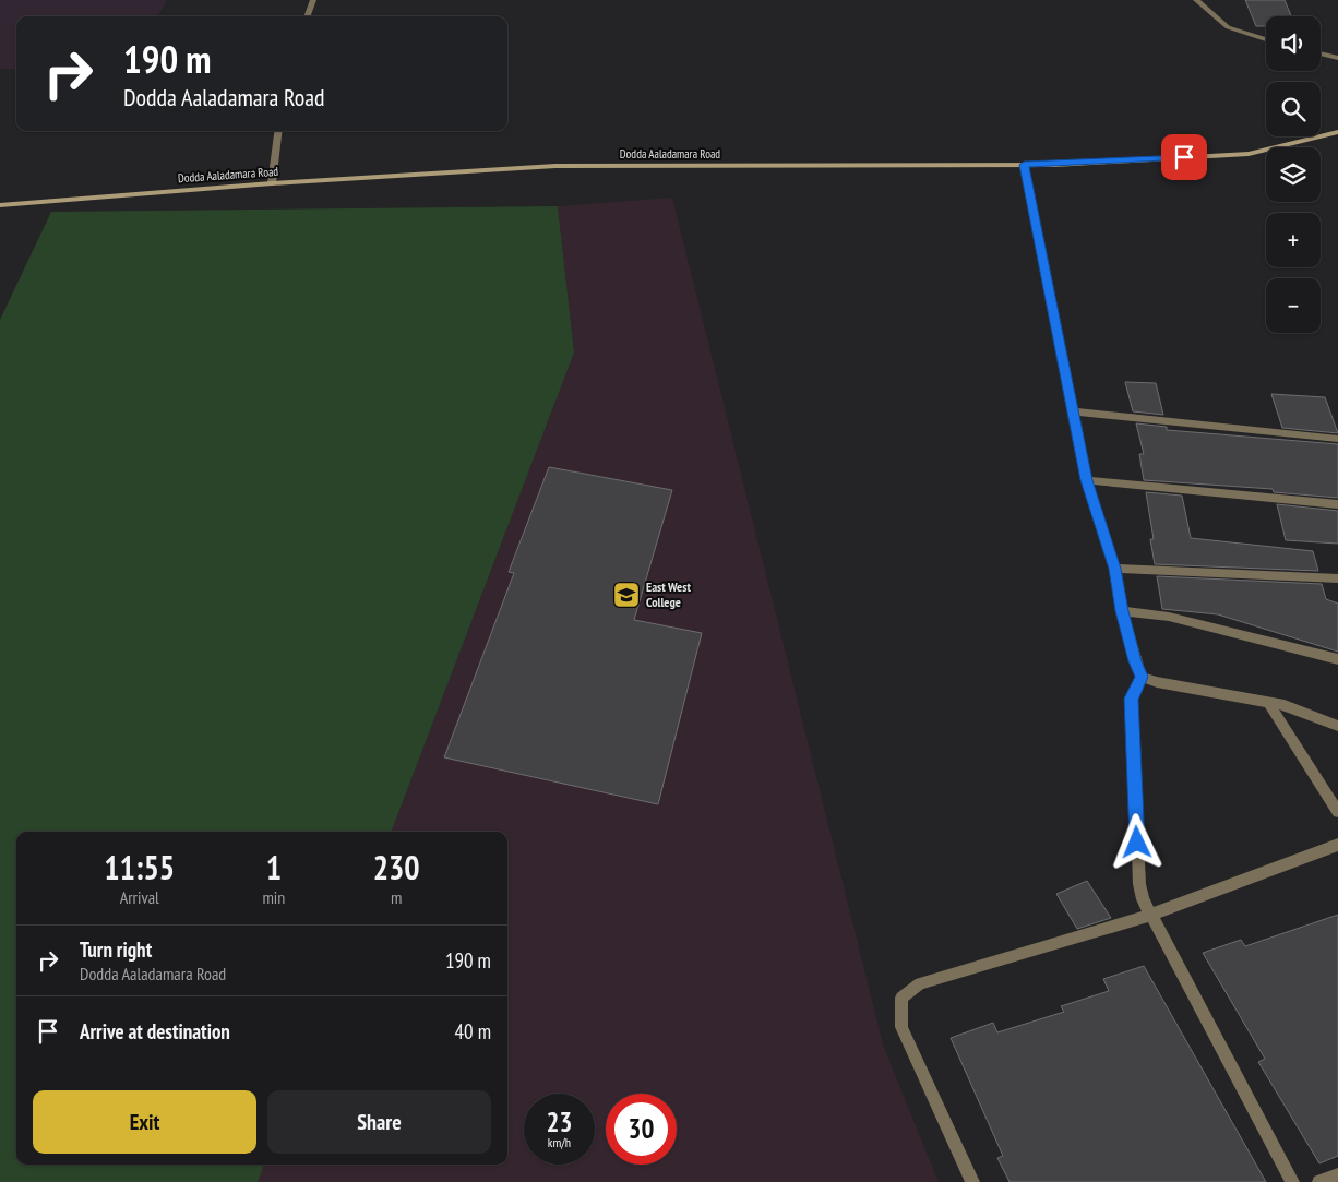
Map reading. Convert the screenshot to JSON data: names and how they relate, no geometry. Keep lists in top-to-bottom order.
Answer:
{
  "streets": {
    "main road": ["Dodda Aaladamara Road"]
  },
  "places": {
    "school or university": ["East West College"]
  },
  "page": {
    "map_buttons": ["+", "−"],
    "turn": ["190 m", "Dodda Aaladamara Road"],
    "eta": [
      "11:55",
      "Arrival",
      "1",
      "min",
      "230",
      "m"
    ],
    "list": [
      {
        "name": "Turn right",
        "note": "Dodda Aaladamara Road",
        "value": "190 m"
      },
      {
        "name": "Arrive at destination",
        "value": "40 m"
      }
    ],
    "buttons": ["Exit", "Share"],
    "speed": "23 km/h",
    "limit": "30"
  }
}
